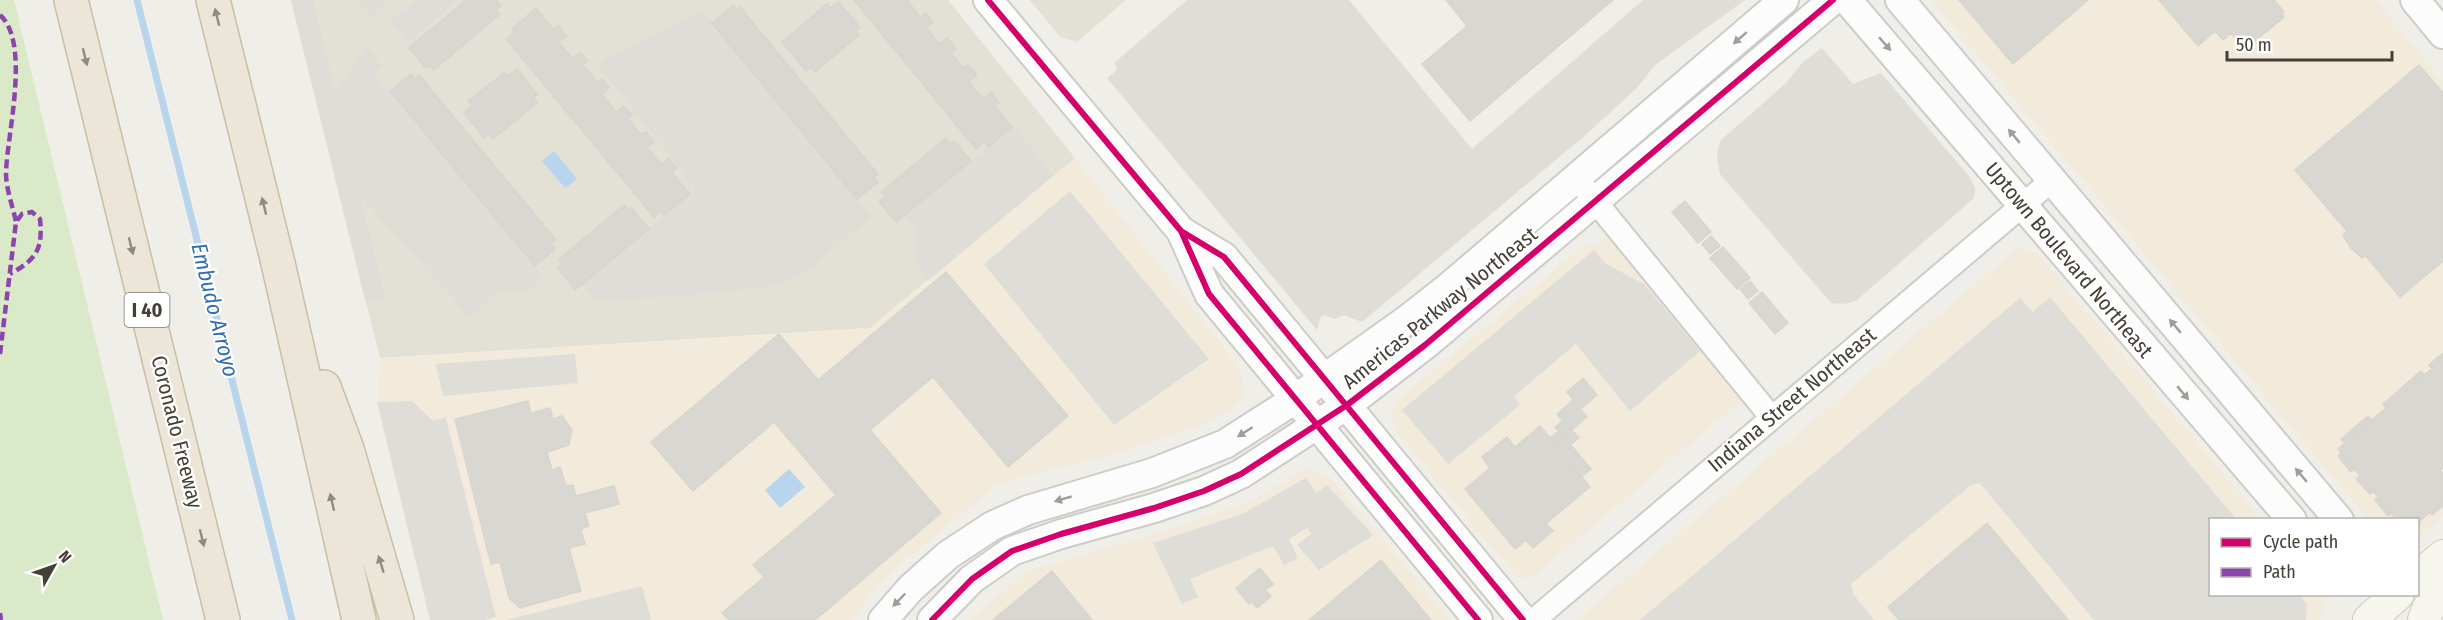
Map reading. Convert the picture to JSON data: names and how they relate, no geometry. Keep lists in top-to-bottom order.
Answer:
{
  "streets": {
    "highway": ["I 40", "Coronado Freeway"],
    "street": ["Uptown Boulevard Northeast", "Americas Parkway Northeast", "Indiana Street Northeast"]
  },
  "crossings": [
    ["Uptown Boulevard Northeast", "Indiana Street Northeast"]
  ],
  "water": ["Embudo Arroyo"],
  "legend": ["Cycle path", "Path"],
  "scale_bar": "50 m",
  "north": "top right"
}
